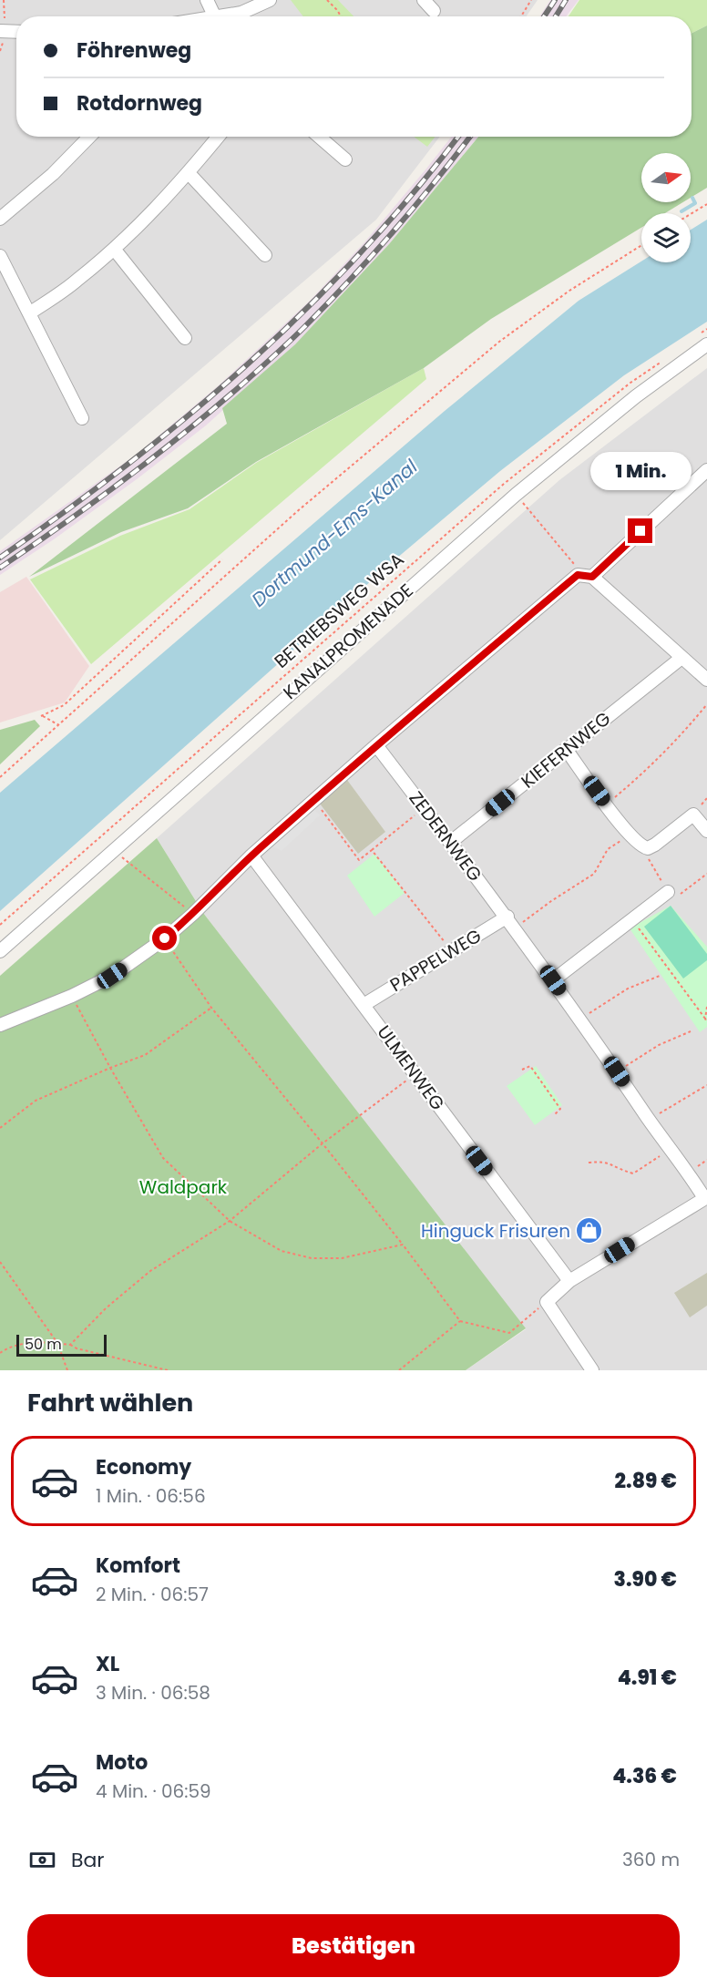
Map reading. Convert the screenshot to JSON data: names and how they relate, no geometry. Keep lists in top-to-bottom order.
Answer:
{
  "streets": {
    "street": [
      "KANALPROMENADE",
      "KIEFERNWEG",
      "ZEDERNWEG",
      "PAPPELWEG",
      "ULMENWEG"
    ],
    "path": ["BETRIEBSWEG WSA"]
  },
  "crossings": [
    ["KIEFERNWEG", "ZEDERNWEG"],
    ["ZEDERNWEG", "PAPPELWEG"],
    ["PAPPELWEG", "ULMENWEG"]
  ],
  "water": ["Dortmund-Ems-Kanal"],
  "parks": ["Waldpark"],
  "places": {
    "shop": ["Hinguck Frisuren"]
  },
  "scale_bar": "50 m",
  "north": "right",
  "page": {
    "banner": ["Föhrenweg", "Rotdornweg"],
    "bubble": "1 Min.",
    "scale": "50 m",
    "heading": "Fahrt wählen",
    "list": [
      {
        "name": "Economy",
        "note": "1 Min. · 06:56",
        "value": "2.89 €"
      },
      {
        "name": "Komfort",
        "note": "2 Min. · 06:57",
        "value": "3.90 €"
      },
      {
        "name": "XL",
        "note": "3 Min. · 06:58",
        "value": "4.91 €"
      },
      {
        "name": "Moto",
        "note": "4 Min. · 06:59",
        "value": "4.36 €"
      }
    ],
    "pay": ["Bar", "360 m"],
    "buttons": "Bestätigen"
  }
}
